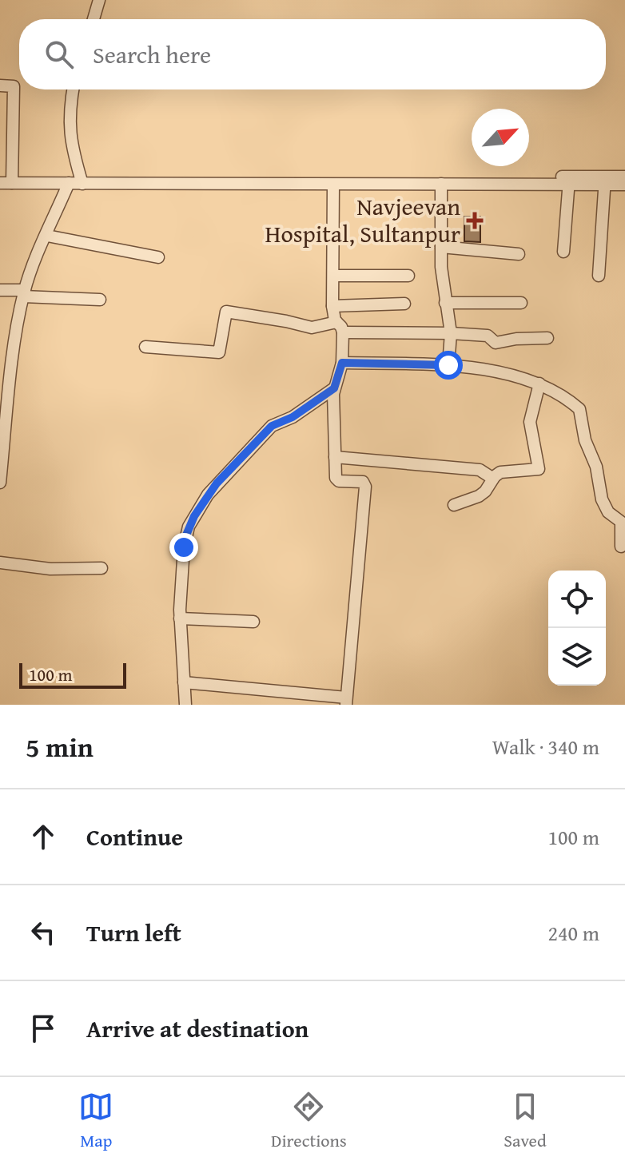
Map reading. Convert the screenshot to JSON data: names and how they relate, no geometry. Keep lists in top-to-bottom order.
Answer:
{
  "places": {
    "health": ["Navjeevan Hospital, Sultanpur"]
  },
  "scale_bar": "100 m",
  "north": "top right",
  "page": {
    "search": "Search here",
    "scale": "100 m",
    "heading": ["5 min", "Walk · 340 m"],
    "list": [
      ["Continue", "100 m"],
      ["Turn left", "240 m"],
      "Arrive at destination"
    ],
    "nav": ["Map", "Directions", "Saved"]
  }
}
